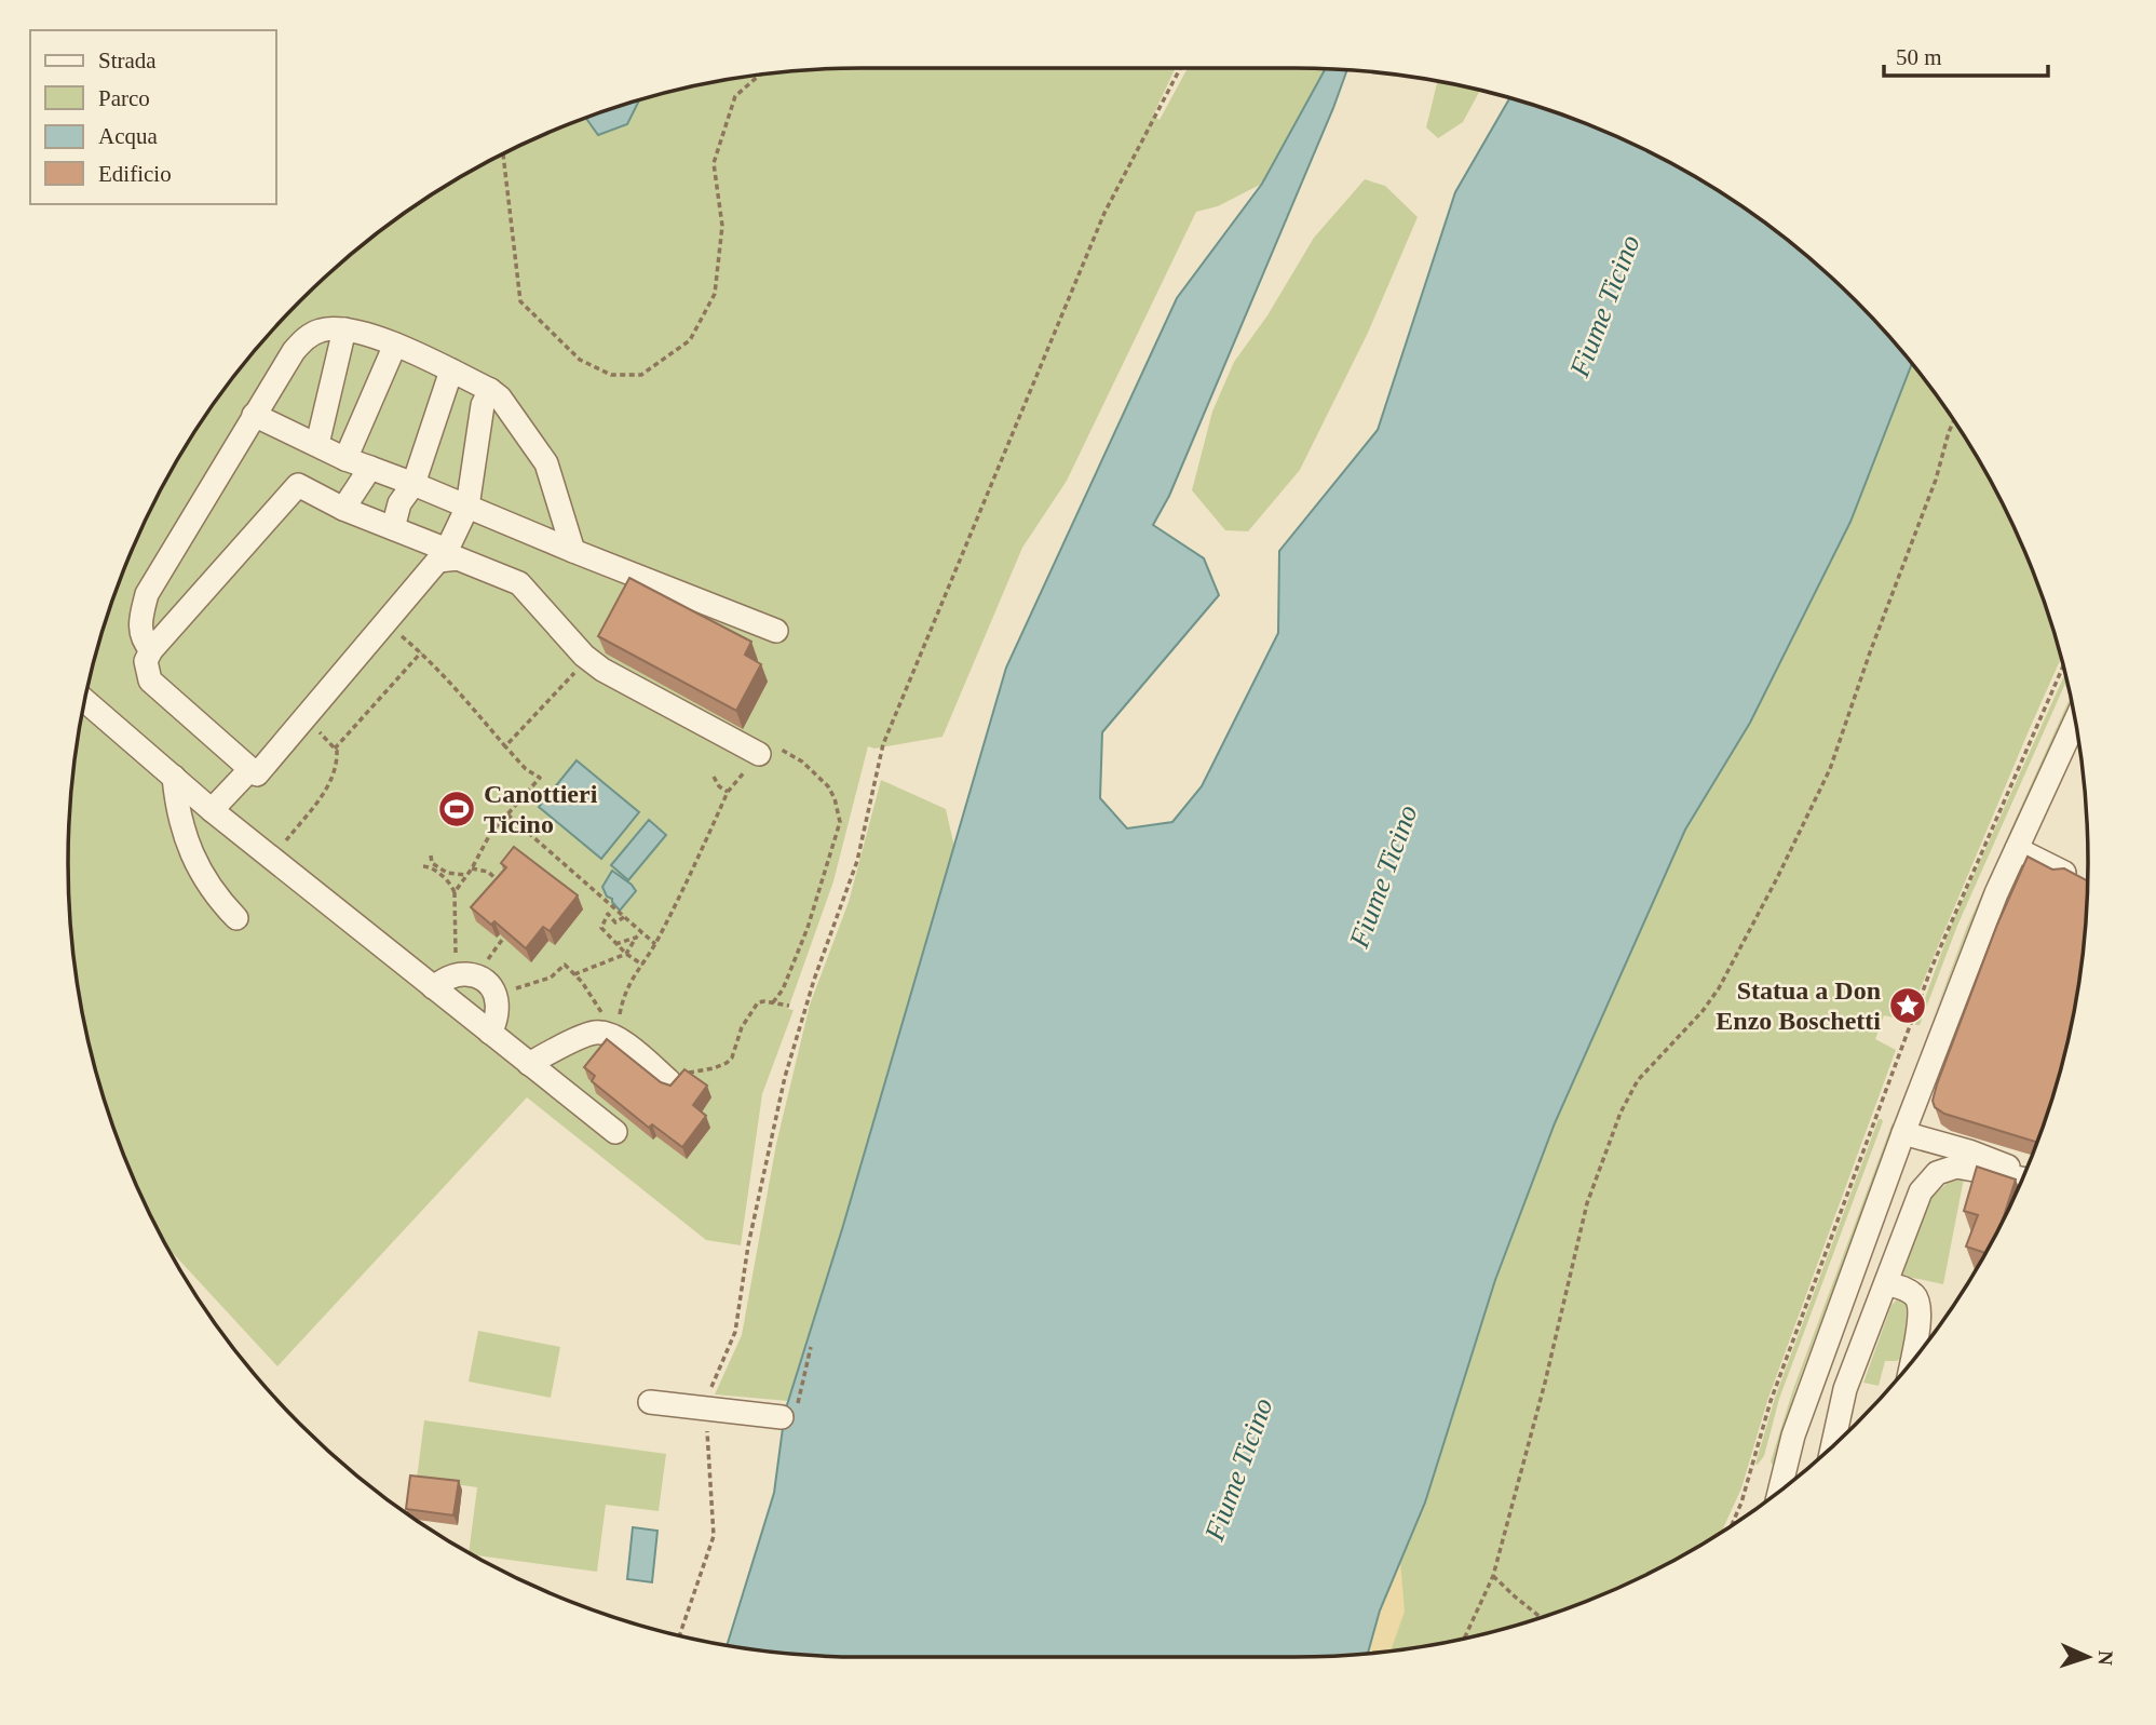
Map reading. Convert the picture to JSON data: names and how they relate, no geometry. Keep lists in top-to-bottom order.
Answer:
{
  "water": ["Fiume Ticino"],
  "places": {
    "sports": ["Canottieri Ticino"],
    "place": ["Statua a Don Enzo Boschetti"]
  },
  "legend": [
    "Strada",
    "Parco",
    "Acqua",
    "Edificio"
  ],
  "scale_bar": "50 m",
  "north": "right"
}
